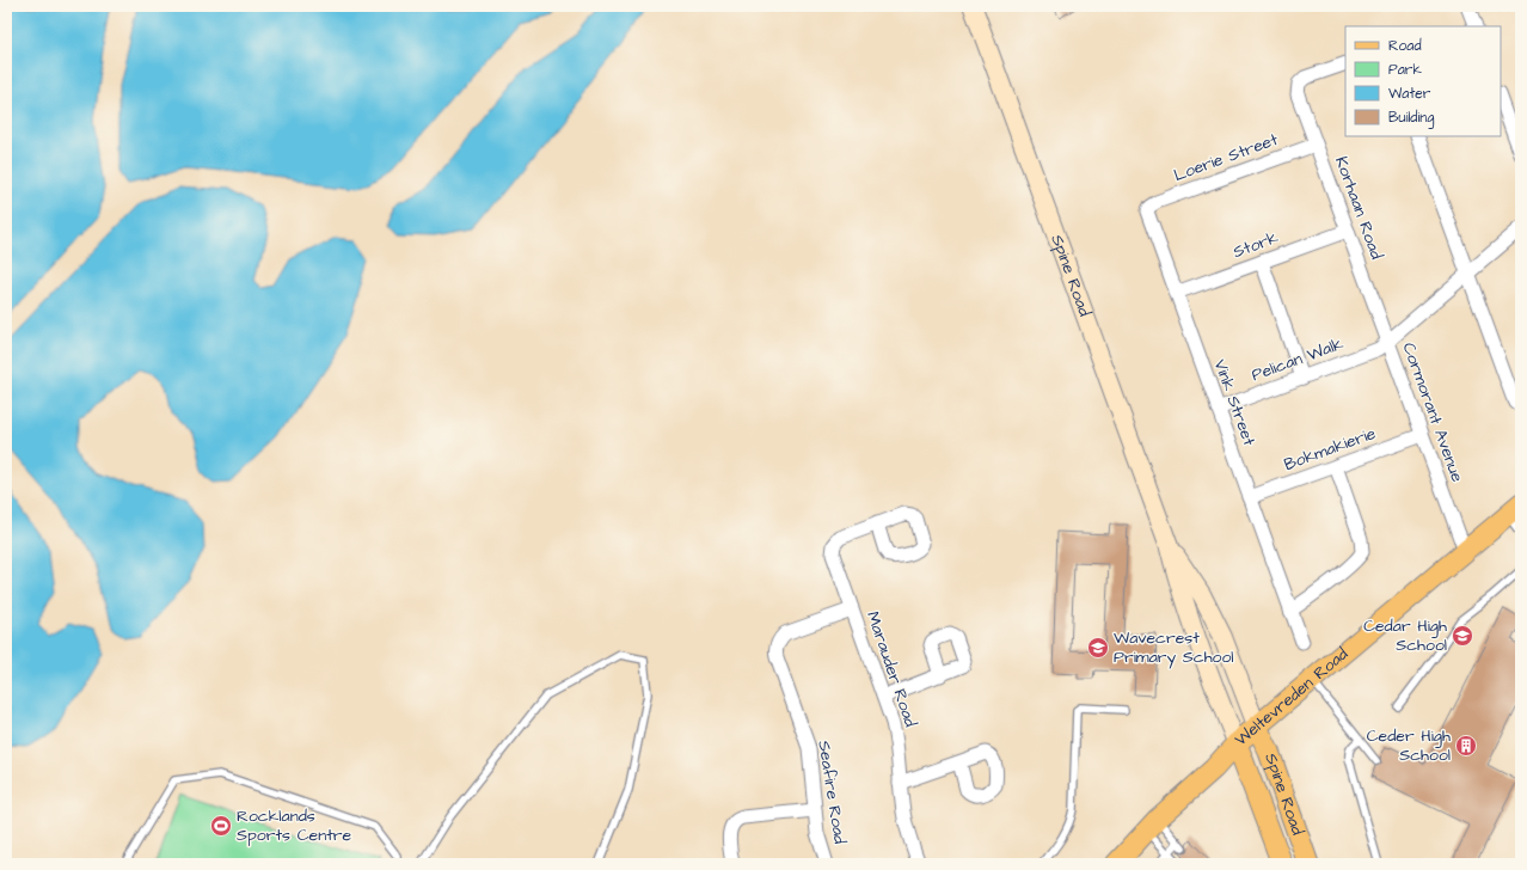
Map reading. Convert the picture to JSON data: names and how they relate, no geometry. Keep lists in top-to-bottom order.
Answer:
{
  "streets": {
    "main road": ["Spine Road", "Weltevreden Road"],
    "street": [
      "Loerie Street",
      "Korhaan Road",
      "Stork",
      "Pelican Walk",
      "Vink Street",
      "Cormorant Avenue",
      "Bokmakierie",
      "Marauder Road",
      "Seafire Road"
    ]
  },
  "crossings": [
    ["Loerie Street", "Korhaan Road"],
    ["Loerie Street", "Vink Street"],
    ["Korhaan Road", "Stork"],
    ["Korhaan Road", "Pelican Walk"],
    ["Korhaan Road", "Cormorant Avenue"],
    ["Stork", "Vink Street"],
    ["Spine Road", "Weltevreden Road"],
    ["Pelican Walk", "Vink Street"],
    ["Pelican Walk", "Cormorant Avenue"],
    ["Vink Street", "Bokmakierie"],
    ["Cormorant Avenue", "Bokmakierie"],
    ["Cormorant Avenue", "Weltevreden Road"],
    ["Marauder Road", "Seafire Road"]
  ],
  "places": {
    "school or university": ["Cedar High School", "Wavecrest Primary School"],
    "building": ["Ceder High School"],
    "sports": ["Rocklands Sports Centre"]
  },
  "legend": [
    "Road",
    "Park",
    "Water",
    "Building"
  ]
}
